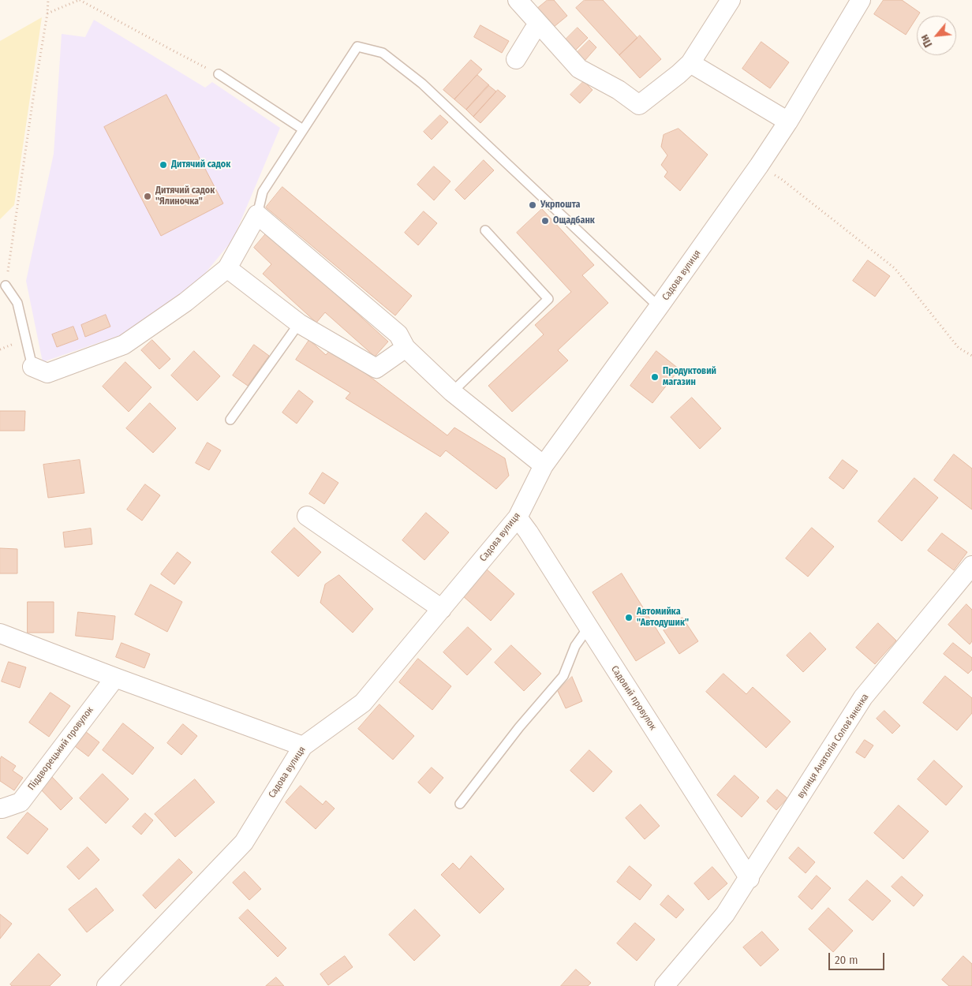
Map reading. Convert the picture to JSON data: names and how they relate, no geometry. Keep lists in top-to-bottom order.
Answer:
{
  "streets": {
    "street": [
      "Садова вулиця",
      "Садовий провулок",
      "вулиця Анатолія Соловʼяненка",
      "Піддворецький провулок"
    ]
  },
  "crossings": [
    ["Садова вулиця", "Садовий провулок"],
    ["Садовий провулок", "вулиця Анатолія Соловʼяненка"]
  ],
  "places": [
    "Дитячий садок",
    "Дитячий садок \"Ялиночка\"",
    "Укрпошта",
    "Ощадбанк",
    "Продуктовий магазин",
    "Автомийка \"Автодушик\""
  ],
  "scale_bar": "20 m",
  "north": "bottom left"
}
